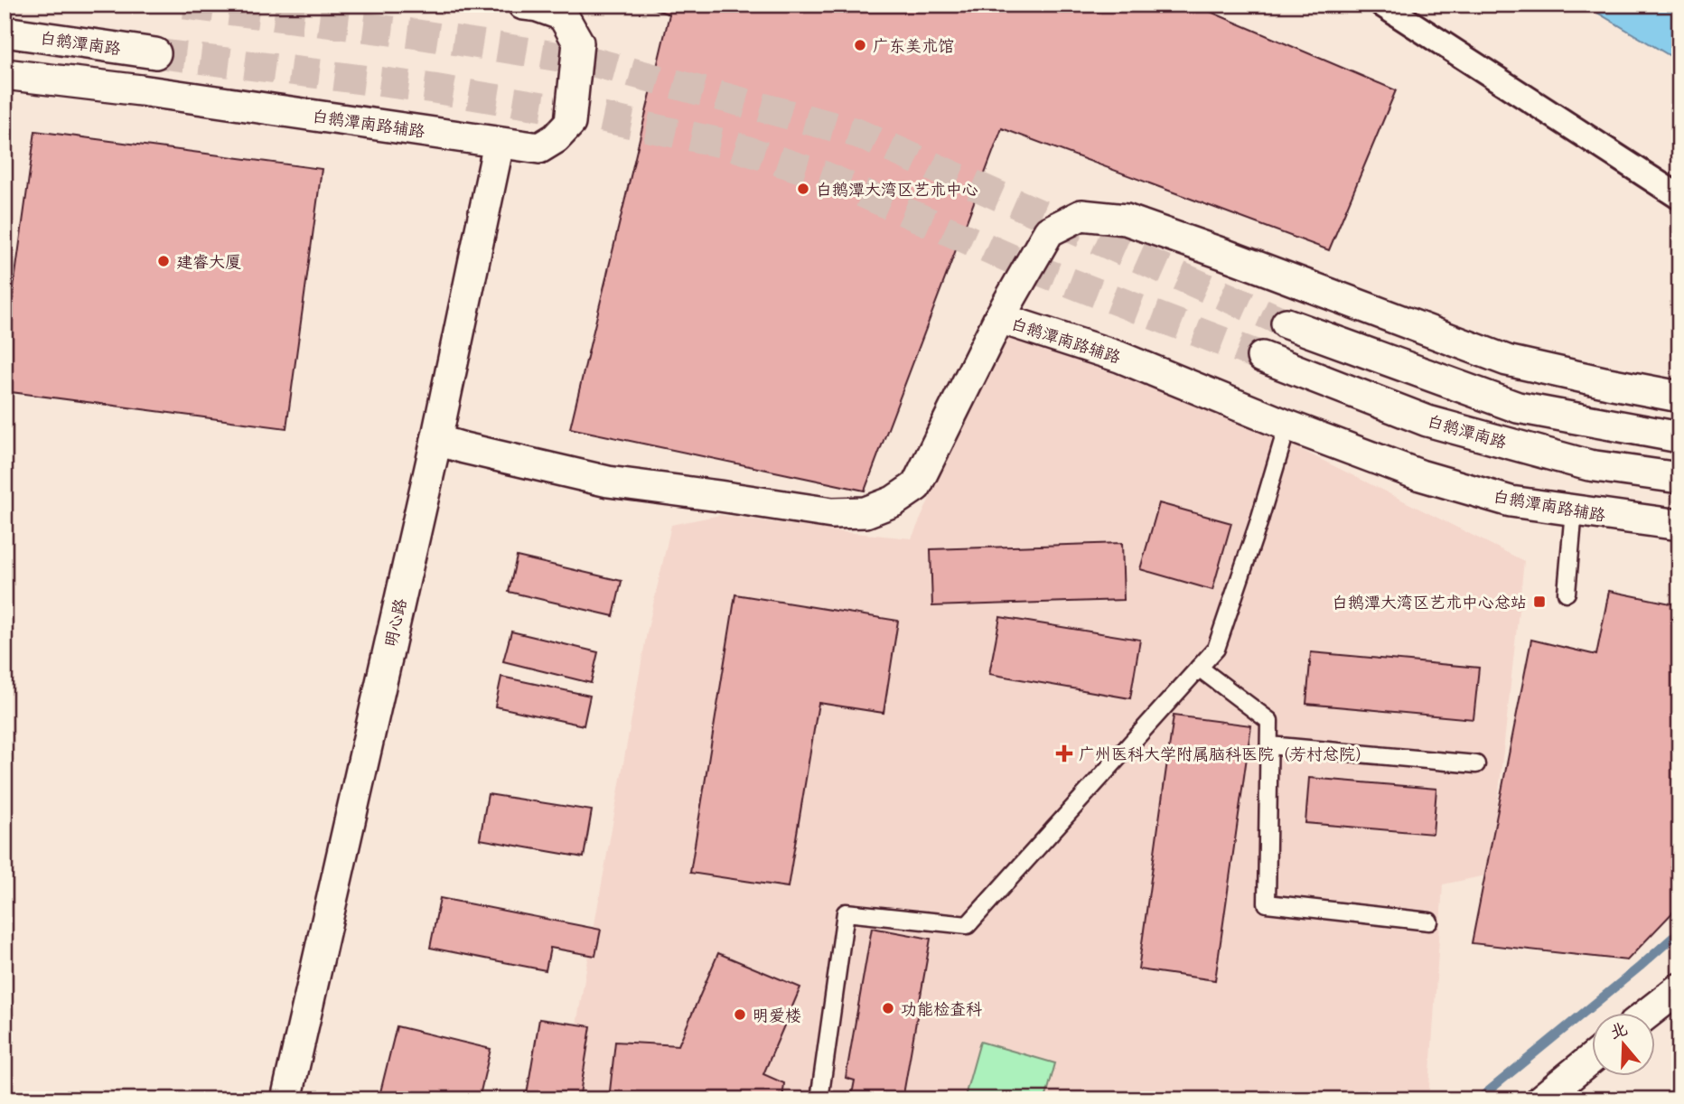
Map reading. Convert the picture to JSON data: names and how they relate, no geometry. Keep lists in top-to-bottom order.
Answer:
{
  "streets": {
    "street": ["白鹅潭南路", "白鹅潭南路辅路", "明心路"]
  },
  "crossings": [
    ["白鹅潭南路辅路", "明心路"]
  ],
  "places": {
    "other": [
      "广东美术馆",
      "白鹅潭大湾区艺术中心",
      "建睿大厦",
      "功能检查科",
      "明爱楼"
    ],
    "transit": ["白鹅潭大湾区艺术中心总站"],
    "health": ["广州医科大学附属脑科医院（芳村总院）"]
  },
  "north": "top"
}
